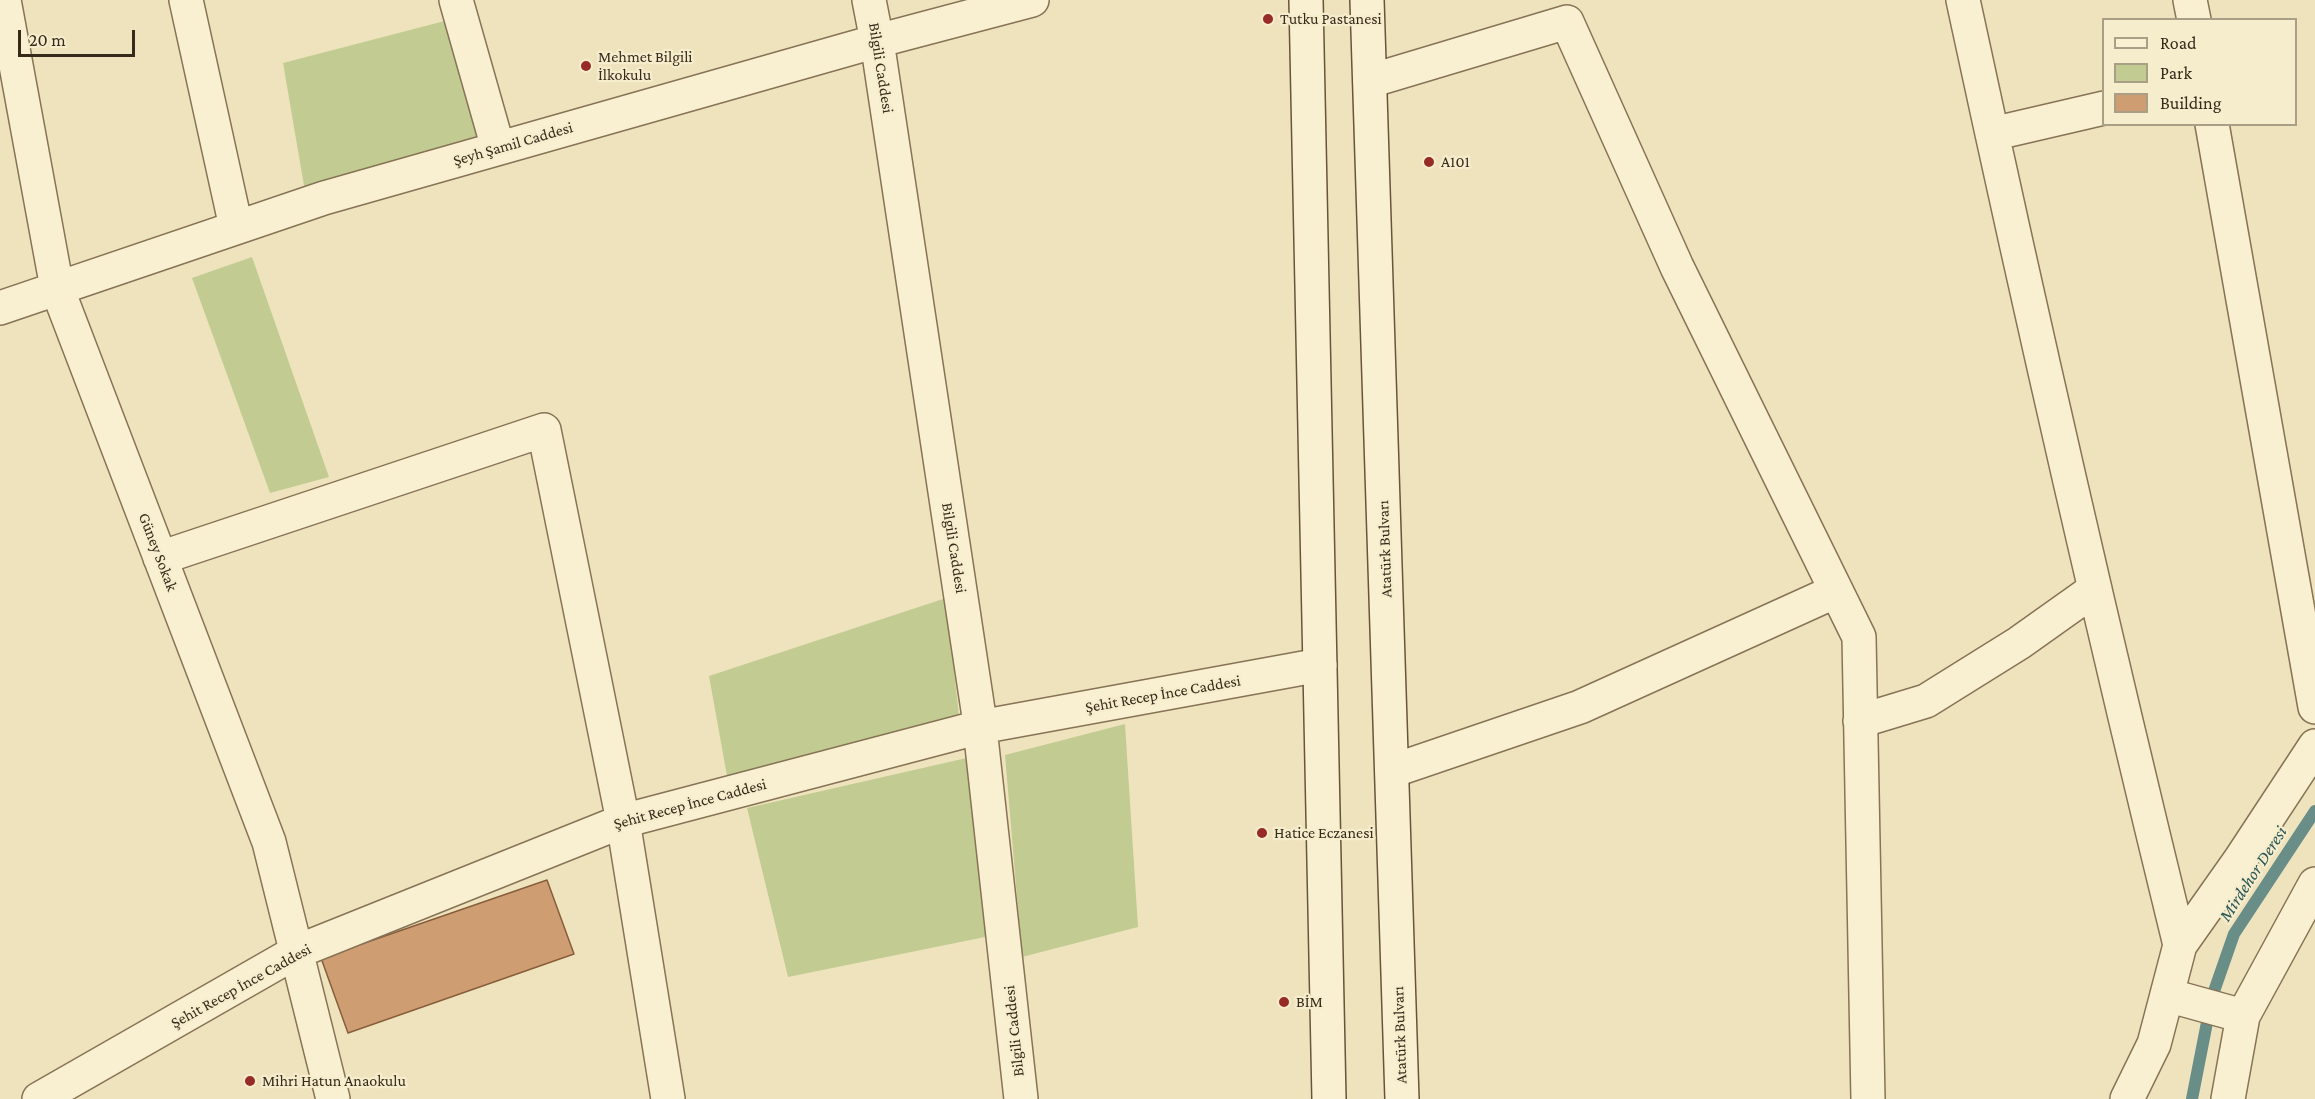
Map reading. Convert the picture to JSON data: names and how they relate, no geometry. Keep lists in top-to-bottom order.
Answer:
{
  "streets": {
    "street": [
      "Bilgili Caddesi",
      "Şeyh Şamil Caddesi",
      "Atatürk Bulvarı",
      "Güney Sokak",
      "Şehit Recep İnce Caddesi"
    ]
  },
  "crossings": [
    ["Bilgili Caddesi", "Şeyh Şamil Caddesi"],
    ["Bilgili Caddesi", "Şehit Recep İnce Caddesi"],
    ["Şeyh Şamil Caddesi", "Güney Sokak"],
    ["Güney Sokak", "Şehit Recep İnce Caddesi"]
  ],
  "water": ["Mirdehor Deresi"],
  "places": [
    "Tutku Pastanesi",
    "Mehmet Bilgili İlkokulu",
    "A101",
    "Hatice Eczanesi",
    "BİM",
    "Mihri Hatun Anaokulu"
  ],
  "legend": ["Road", "Park", "Building"],
  "scale_bar": "20 m"
}
